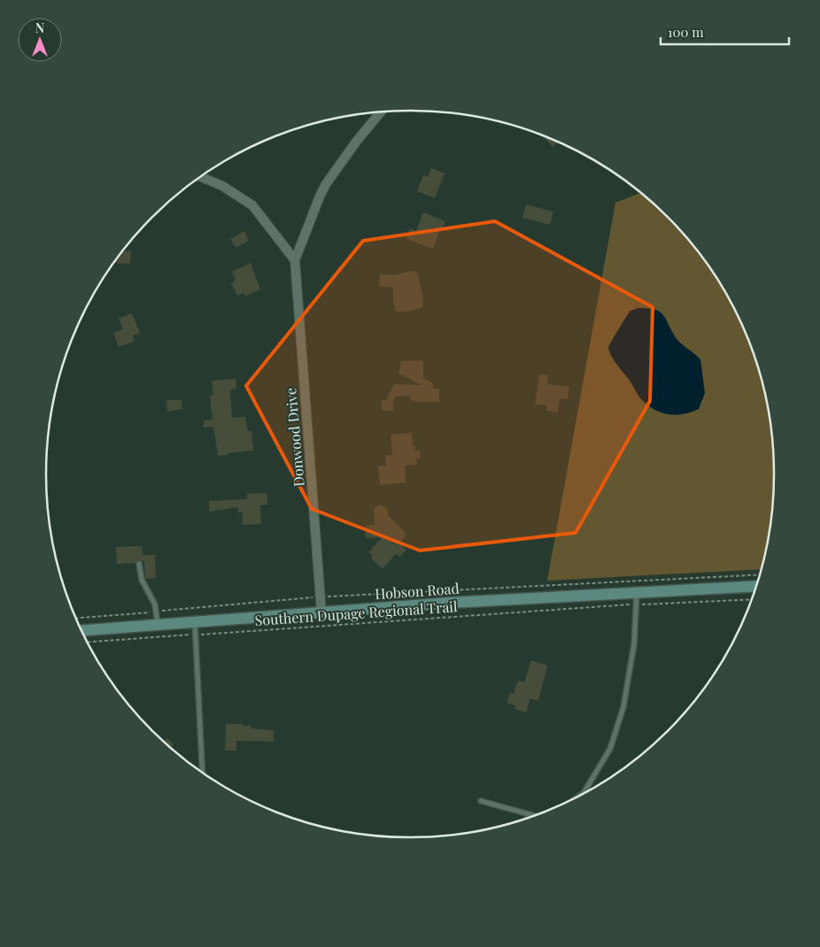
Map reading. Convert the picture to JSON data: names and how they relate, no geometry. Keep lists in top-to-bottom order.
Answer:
{
  "streets": {
    "main road": ["Hobson Road"],
    "street": ["Donwood Drive"],
    "path": ["Southern Dupage Regional Trail"]
  },
  "crossings": [
    ["Donwood Drive", "Hobson Road"]
  ],
  "scale_bar": "100 m",
  "north": "top"
}
